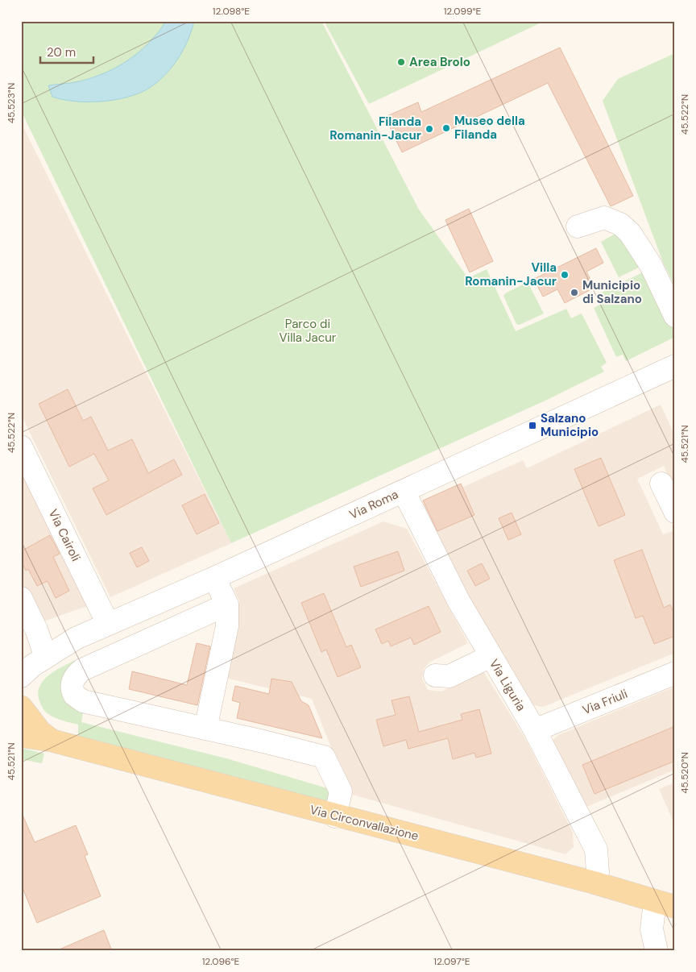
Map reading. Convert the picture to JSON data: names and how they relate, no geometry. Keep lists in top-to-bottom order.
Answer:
{
  "streets": {
    "main road": ["Via Circonvallazione"],
    "street": [
      "Via Roma",
      "Via Cairoli",
      "Via Liguria",
      "Via Friuli"
    ]
  },
  "crossings": [
    ["Via Roma", "Via Cairoli"],
    ["Via Roma", "Via Liguria"],
    ["Via Liguria", "Via Friuli"],
    ["Via Liguria", "Via Circonvallazione"]
  ],
  "parks": ["Parco di Villa Jacur"],
  "places": {
    "other": [
      "Area Brolo",
      "Museo della Filanda",
      "Filanda Romanin-Jacur",
      "Villa Romanin-Jacur",
      "Municipio di Salzano"
    ],
    "transit": ["Salzano Municipio"]
  },
  "scale_bar": "20 m",
  "coordinates": [
    "12.098°E",
    "12.099°E",
    "45.523°N",
    "45.522°N",
    "45.521°N",
    "45.520°N",
    "12.096°E",
    "12.097°E"
  ]
}
